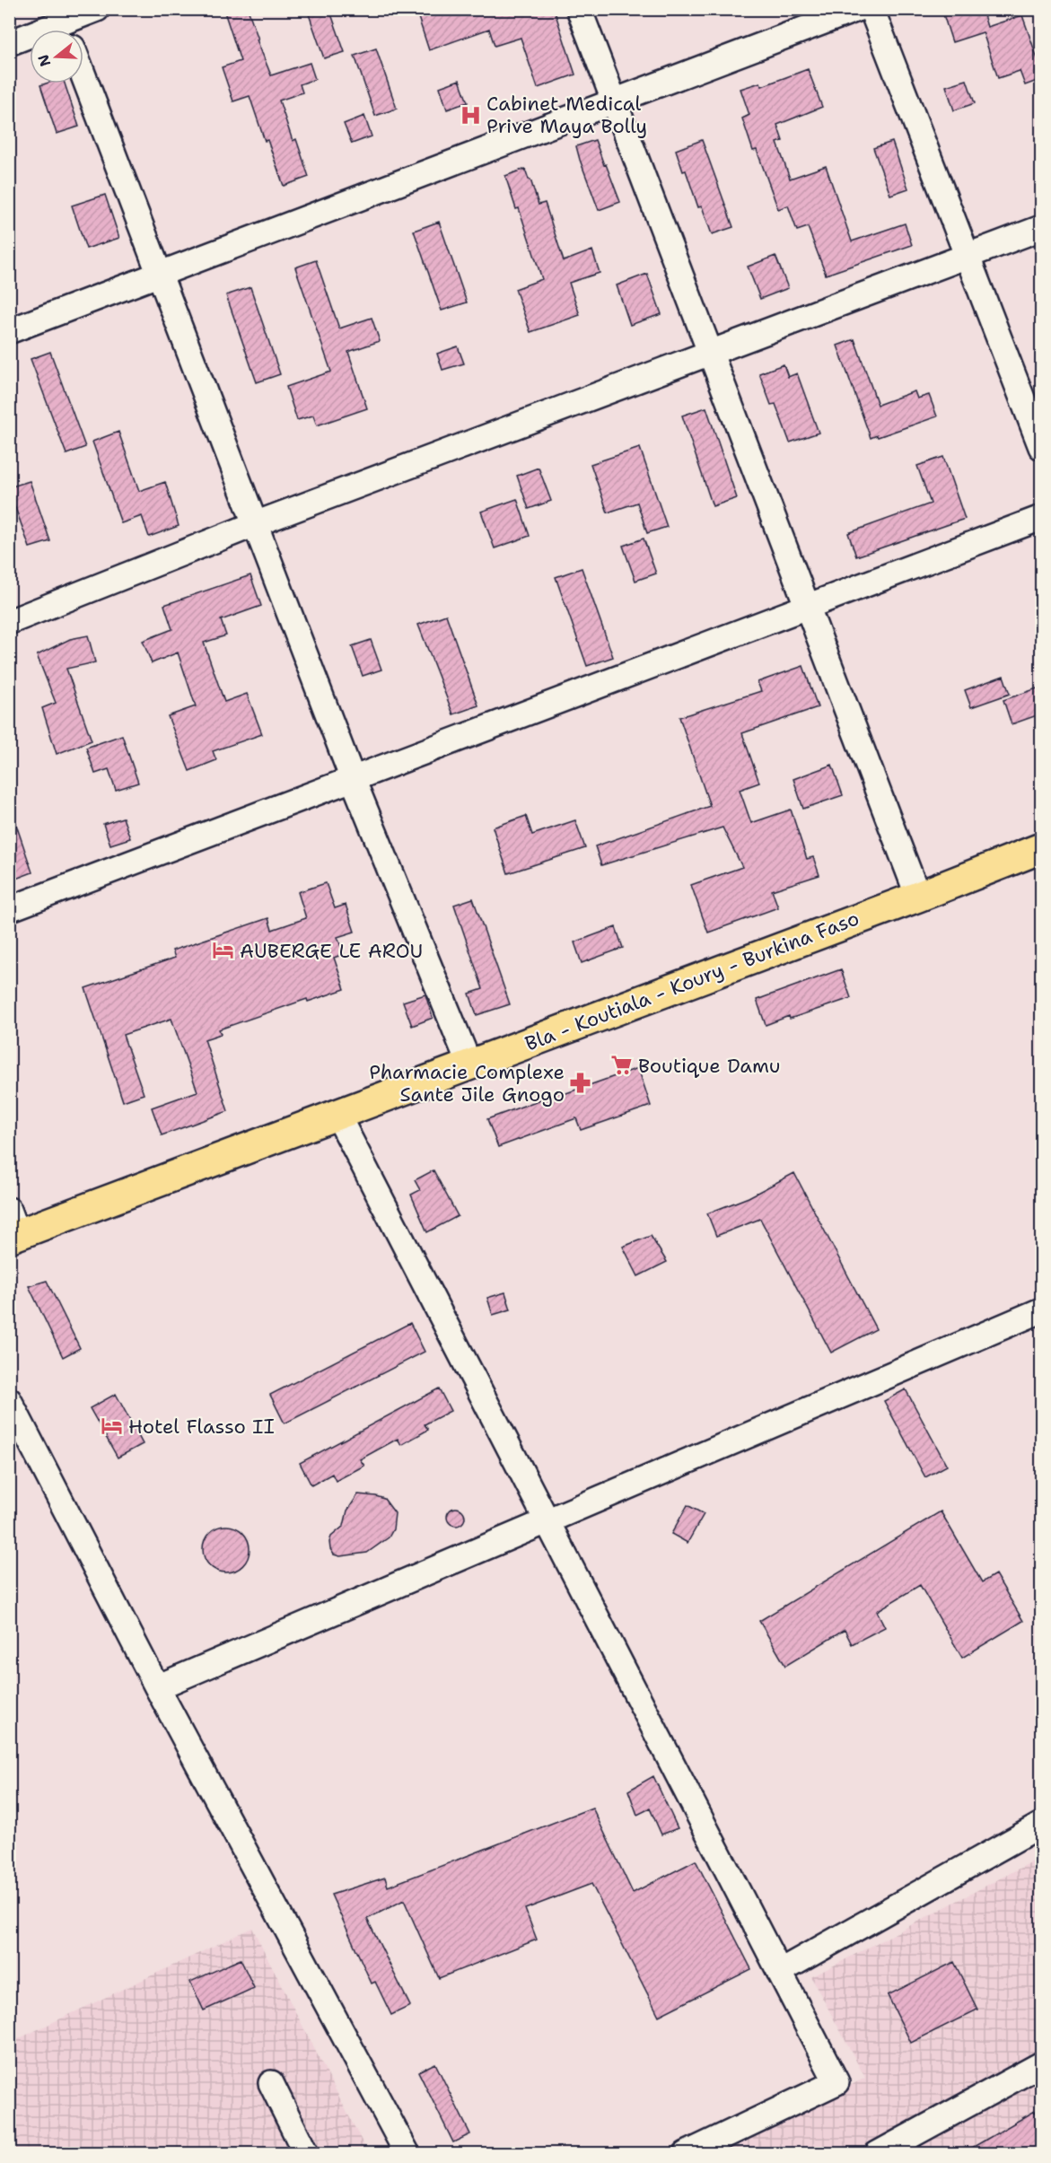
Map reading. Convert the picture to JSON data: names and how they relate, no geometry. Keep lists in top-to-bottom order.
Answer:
{
  "streets": {
    "main road": ["Bla - Koutiala - Koury - Burkina Faso"]
  },
  "places": {
    "hospital": ["Cabinet Medical Prive Maya Bolly"],
    "hotel": ["AUBERGE LE AROU", "Hotel Flasso II"],
    "supermarket": ["Boutique Damu"],
    "pharmacy": ["Pharmacie Complexe Sante Jile Gnogo"]
  },
  "north": "left"
}
